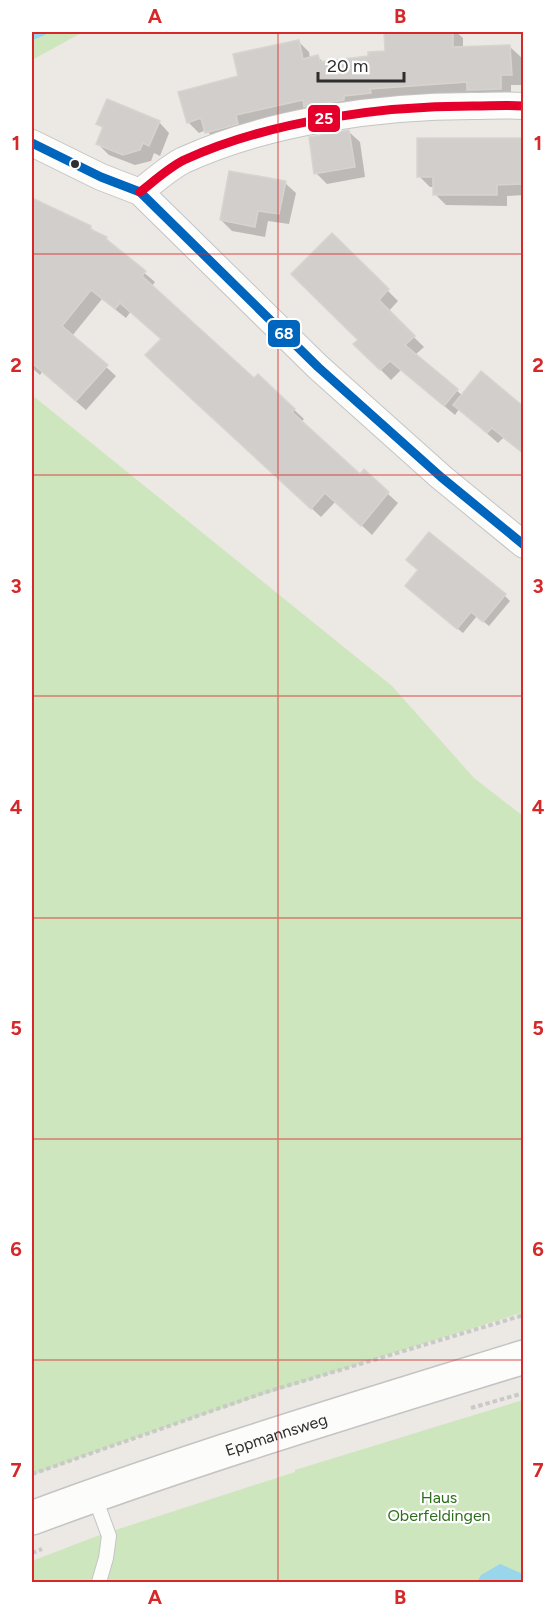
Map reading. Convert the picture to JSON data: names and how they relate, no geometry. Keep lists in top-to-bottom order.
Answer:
{
  "streets": {
    "street": ["Eppmannsweg"]
  },
  "parks": ["Haus Oberfeldingen"],
  "lines": ["transit line 25", "transit line 68"],
  "scale_bar": "20 m",
  "grid": {
    "columns": ["A", "B"],
    "rows": [
      "1",
      "2",
      "3",
      "4",
      "5",
      "6",
      "7"
    ]
  }
}
